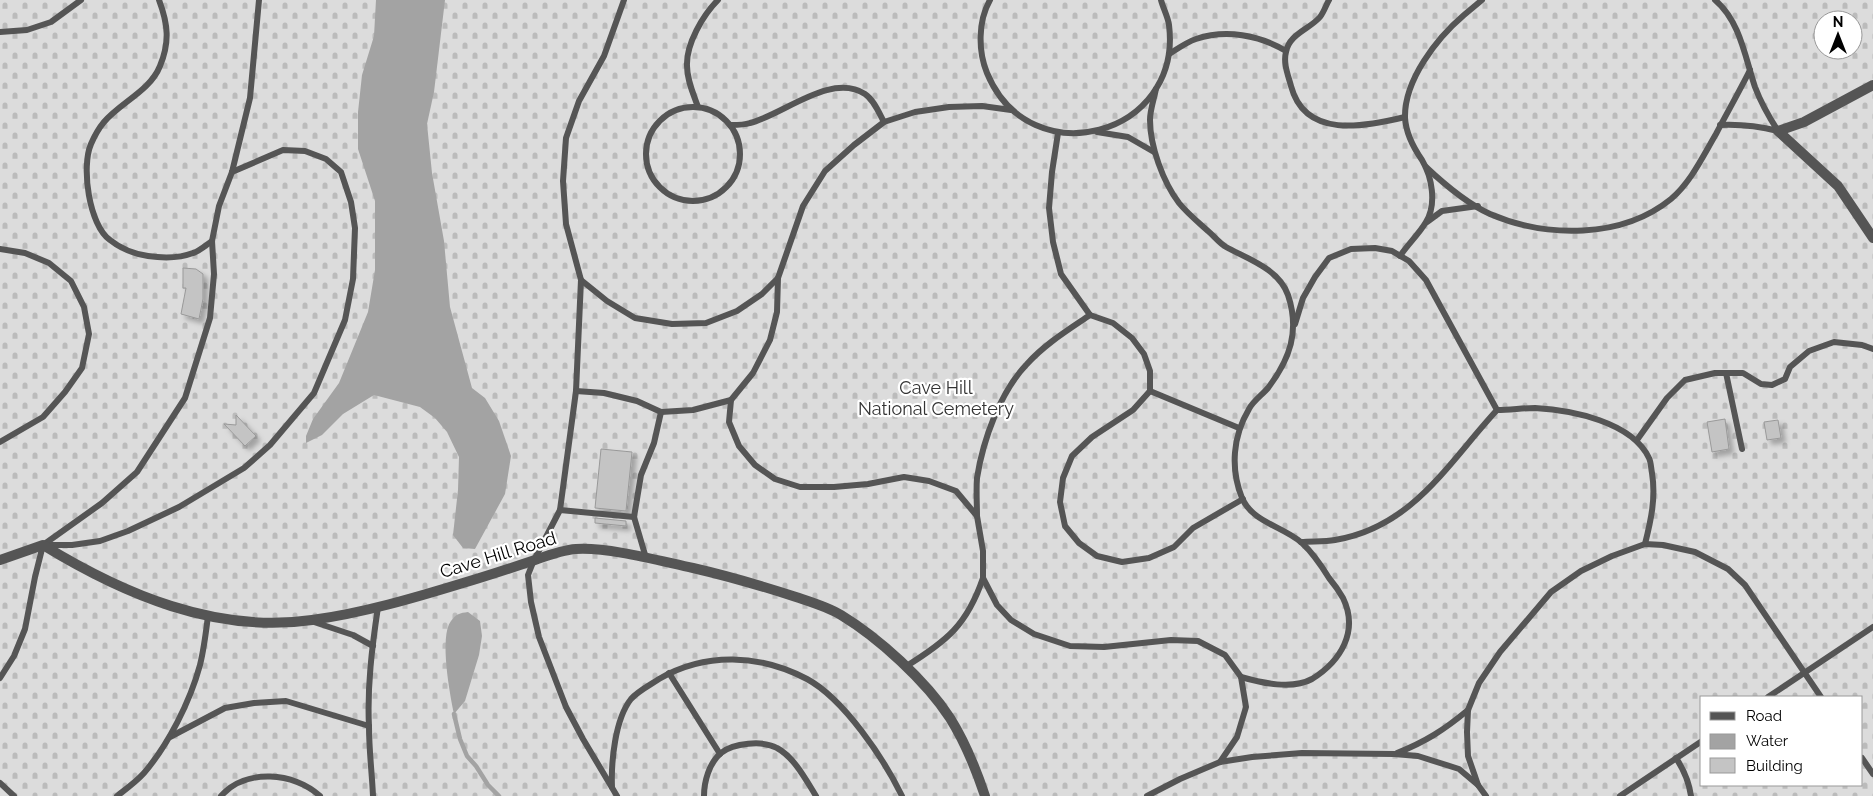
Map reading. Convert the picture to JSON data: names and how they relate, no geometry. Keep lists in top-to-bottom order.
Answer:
{
  "streets": {
    "street": ["Cave Hill Road"]
  },
  "parks": ["Cave Hill National Cemetery"],
  "legend": ["Road", "Water", "Building"],
  "north": "top"
}
